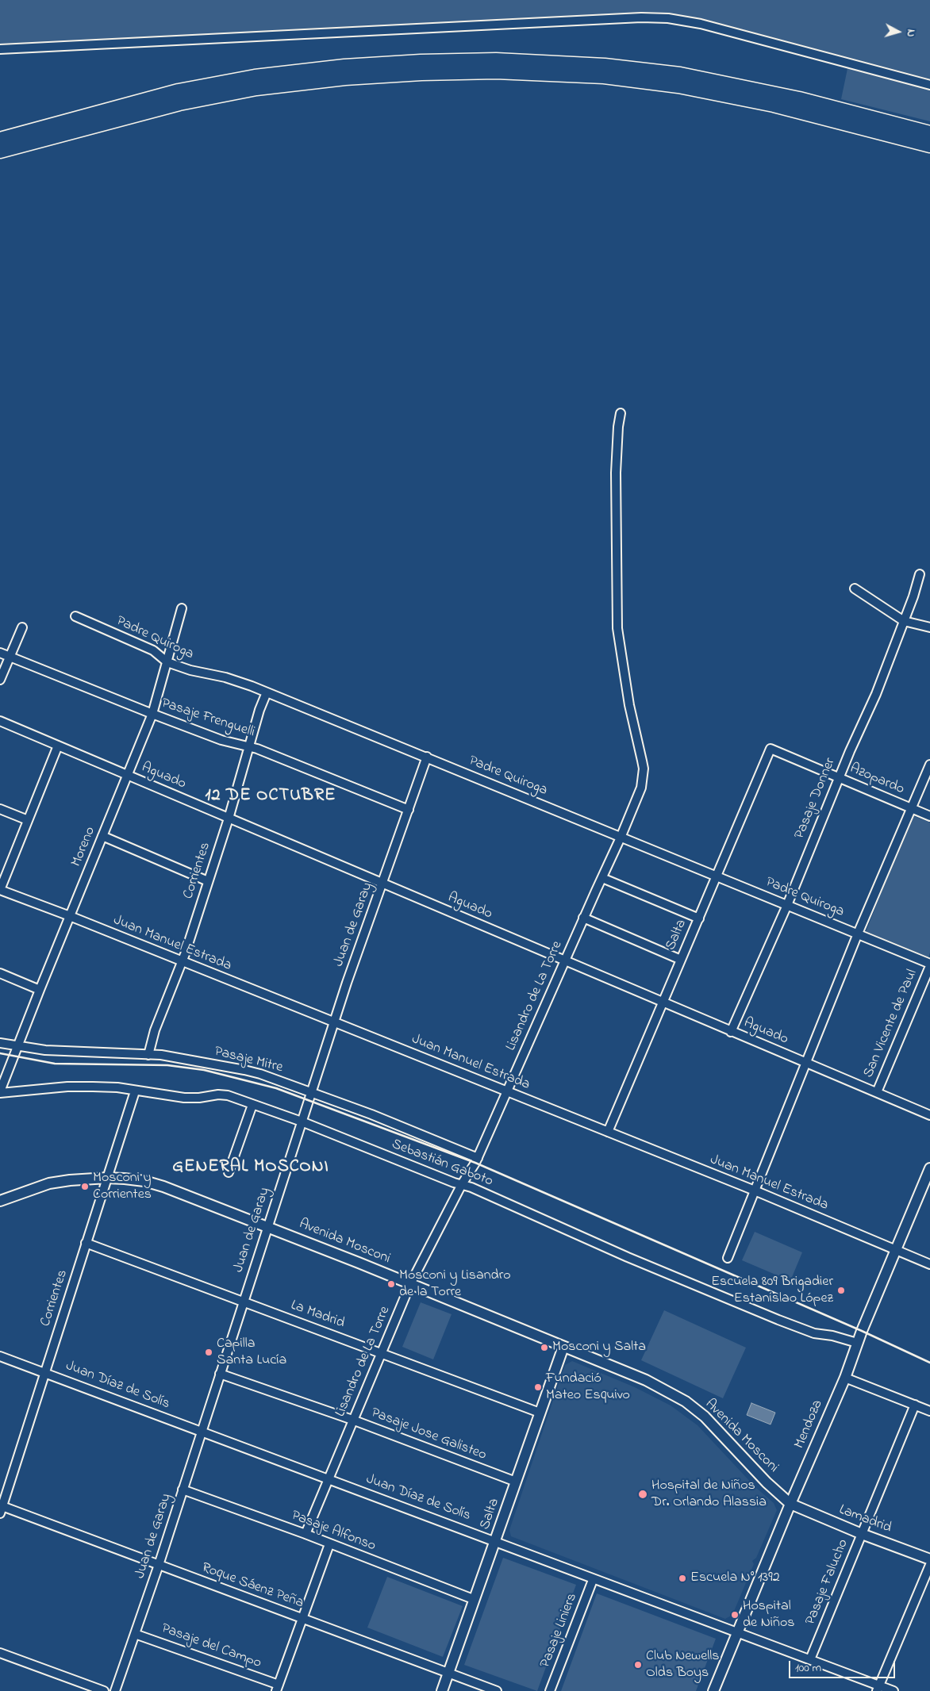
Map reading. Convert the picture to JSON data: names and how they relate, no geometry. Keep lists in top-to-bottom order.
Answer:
{
  "streets": {
    "street": [
      "Padre Quiroga",
      "Pasaje Frenguelli",
      "Aguado",
      "Azopardo",
      "Pasaje Donner",
      "Moreno",
      "Corrientes",
      "Juan de Garay",
      "Salta",
      "Juan Manuel Estrada",
      "Lisandro de La Torre",
      "San Vicente de Paul",
      "Pasaje Mitre",
      "Sebastián Gaboto",
      "Avenida Mosconi",
      "La Madrid",
      "Juan Díaz de Solís",
      "Mendoza",
      "Pasaje Jose Galisteo",
      "Lamadrid",
      "Pasaje Alfonso",
      "Pasaje Falucho",
      "Roque Sáenz Peña",
      "Pasaje Liniers",
      "Pasaje del Campo"
    ]
  },
  "crossings": [
    ["Padre Quiroga", "Pasaje Donner"],
    ["Padre Quiroga", "Moreno"],
    ["Padre Quiroga", "Corrientes"],
    ["Padre Quiroga", "Juan de Garay"],
    ["Padre Quiroga", "Salta"],
    ["Padre Quiroga", "Lisandro de La Torre"],
    ["Padre Quiroga", "San Vicente de Paul"],
    ["Pasaje Frenguelli", "Moreno"],
    ["Pasaje Frenguelli", "Corrientes"],
    ["Pasaje Frenguelli", "Juan de Garay"],
    ["Aguado", "Pasaje Donner"],
    ["Aguado", "Moreno"],
    ["Aguado", "Corrientes"],
    ["Aguado", "Juan de Garay"],
    ["Aguado", "Salta"],
    ["Aguado", "Lisandro de La Torre"],
    ["Aguado", "San Vicente de Paul"],
    ["Azopardo", "Pasaje Donner"],
    ["Azopardo", "Salta"],
    ["Moreno", "Juan Manuel Estrada"],
    ["Moreno", "Pasaje Mitre"],
    ["Moreno", "Sebastián Gaboto"],
    ["Corrientes", "Juan Manuel Estrada"],
    ["Corrientes", "Pasaje Mitre"],
    ["Corrientes", "Sebastián Gaboto"],
    ["Corrientes", "Avenida Mosconi"],
    ["Corrientes", "La Madrid"],
    ["Corrientes", "Juan Díaz de Solís"],
    ["Corrientes", "Roque Sáenz Peña"],
    ["Juan de Garay", "Juan Manuel Estrada"],
    ["Juan de Garay", "Pasaje Mitre"],
    ["Juan de Garay", "Sebastián Gaboto"],
    ["Juan de Garay", "Avenida Mosconi"],
    ["Juan de Garay", "La Madrid"],
    ["Juan de Garay", "Juan Díaz de Solís"],
    ["Juan de Garay", "Pasaje Jose Galisteo"],
    ["Juan de Garay", "Pasaje Alfonso"],
    ["Juan de Garay", "Roque Sáenz Peña"],
    ["Juan de Garay", "Pasaje del Campo"],
    ["Salta", "Juan Manuel Estrada"],
    ["Salta", "Avenida Mosconi"],
    ["Salta", "La Madrid"],
    ["Salta", "Juan Díaz de Solís"],
    ["Salta", "Pasaje Jose Galisteo"],
    ["Salta", "Pasaje Alfonso"],
    ["Salta", "Roque Sáenz Peña"],
    ["Juan Manuel Estrada", "Lisandro de La Torre"],
    ["Juan Manuel Estrada", "Mendoza"],
    ["Lisandro de La Torre", "Pasaje Mitre"],
    ["Lisandro de La Torre", "Sebastián Gaboto"],
    ["Lisandro de La Torre", "Avenida Mosconi"],
    ["Lisandro de La Torre", "La Madrid"],
    ["Lisandro de La Torre", "Juan Díaz de Solís"],
    ["Lisandro de La Torre", "Pasaje Jose Galisteo"],
    ["Lisandro de La Torre", "Pasaje Alfonso"],
    ["Sebastián Gaboto", "Mendoza"],
    ["Avenida Mosconi", "Mendoza"],
    ["Avenida Mosconi", "Lamadrid"],
    ["Juan Díaz de Solís", "Mendoza"],
    ["Juan Díaz de Solís", "Pasaje Falucho"],
    ["Juan Díaz de Solís", "Pasaje Liniers"],
    ["Mendoza", "Lamadrid"],
    ["Lamadrid", "Pasaje Falucho"]
  ],
  "districts": ["12 DE OCTUBRE", "GENERAL MOSCONI"],
  "places": [
    "Mosconi y Corrientes",
    "Mosconi y Lisandro de la Torre",
    "Escuela 809 Brigadier Estanislao López",
    "Mosconi y Salta",
    "Capilla Santa Lucía",
    "Fundació Mateo Esquivo",
    "Hospital de Niños Dr. Orlando Alassia",
    "Escuela N° 1392",
    "Hospital de Niños",
    "Club Newells Olds Boys"
  ],
  "scale_bar": "100 m",
  "north": "right"
}
